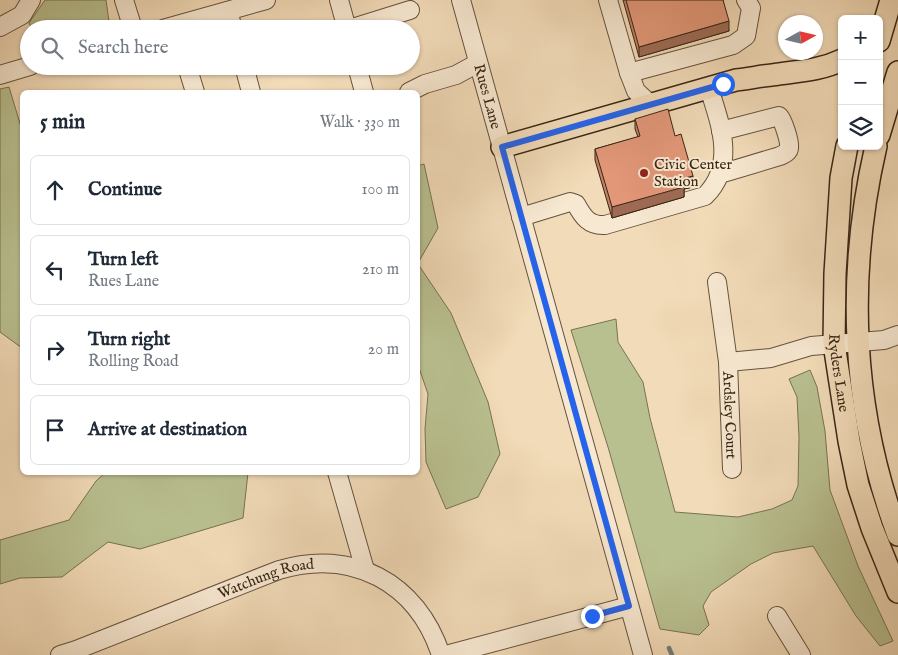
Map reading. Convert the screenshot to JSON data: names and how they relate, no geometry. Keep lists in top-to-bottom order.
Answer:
{
  "streets": {
    "main road": ["Ryders Lane"],
    "street": ["Rues Lane", "Ardsley Court", "Watchung Road"]
  },
  "crossings": [
    ["Ryders Lane", "Ardsley Court"]
  ],
  "places": ["Civic Center Station"],
  "north": "right",
  "page": {
    "map_buttons": ["+", "−"],
    "search": "Search here",
    "heading": ["5 min", "Walk · 330 m"],
    "list": [
      ["Continue", "100 m"],
      ["Turn left", "Rues Lane", "210 m"],
      ["Turn right", "Rolling Road", "20 m"],
      "Arrive at destination"
    ]
  }
}
